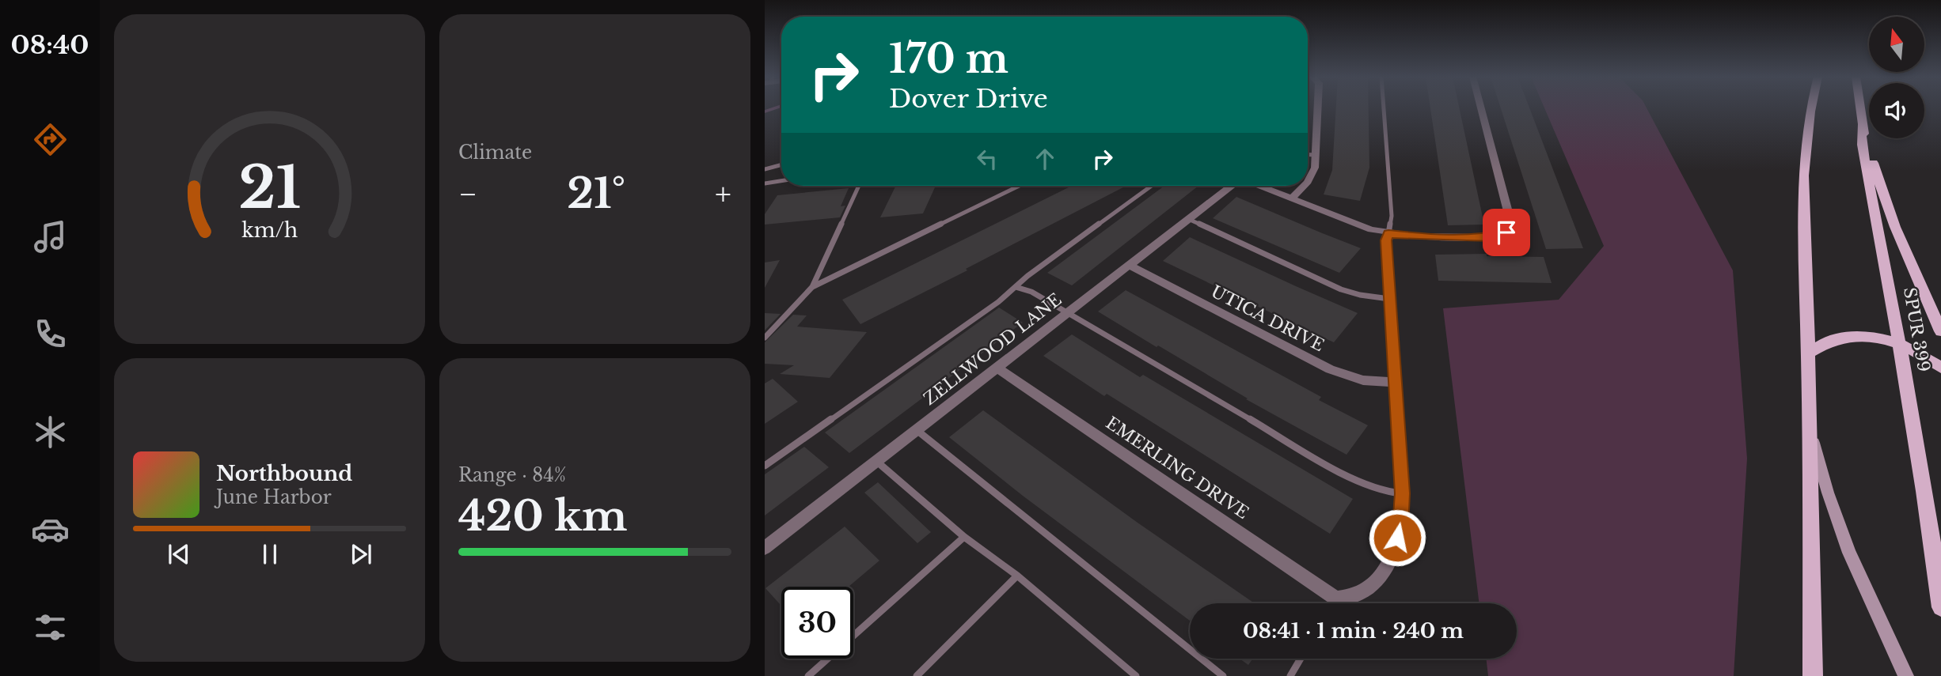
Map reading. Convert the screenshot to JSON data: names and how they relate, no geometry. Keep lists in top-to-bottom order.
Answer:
{
  "streets": {
    "main road": ["SPUR 399"],
    "street": ["UTICA DRIVE", "ZELLWOOD LANE", "EMERLING DRIVE"]
  },
  "crossings": [
    ["UTICA DRIVE", "ZELLWOOD LANE"],
    ["ZELLWOOD LANE", "EMERLING DRIVE"]
  ],
  "north": "top",
  "page": {
    "tabs": "08:40",
    "tile": [
      "Climate",
      ["Range · 84%", "420 km"]
    ],
    "turn": ["170 m", "Dover Drive"],
    "heat": ["−", "21°", "+"],
    "song": ["Northbound", "June Harbor"],
    "limit": "30",
    "trip": "08:41 · 1 min · 240 m",
    "gauge": ["21", "km/h"]
  }
}
